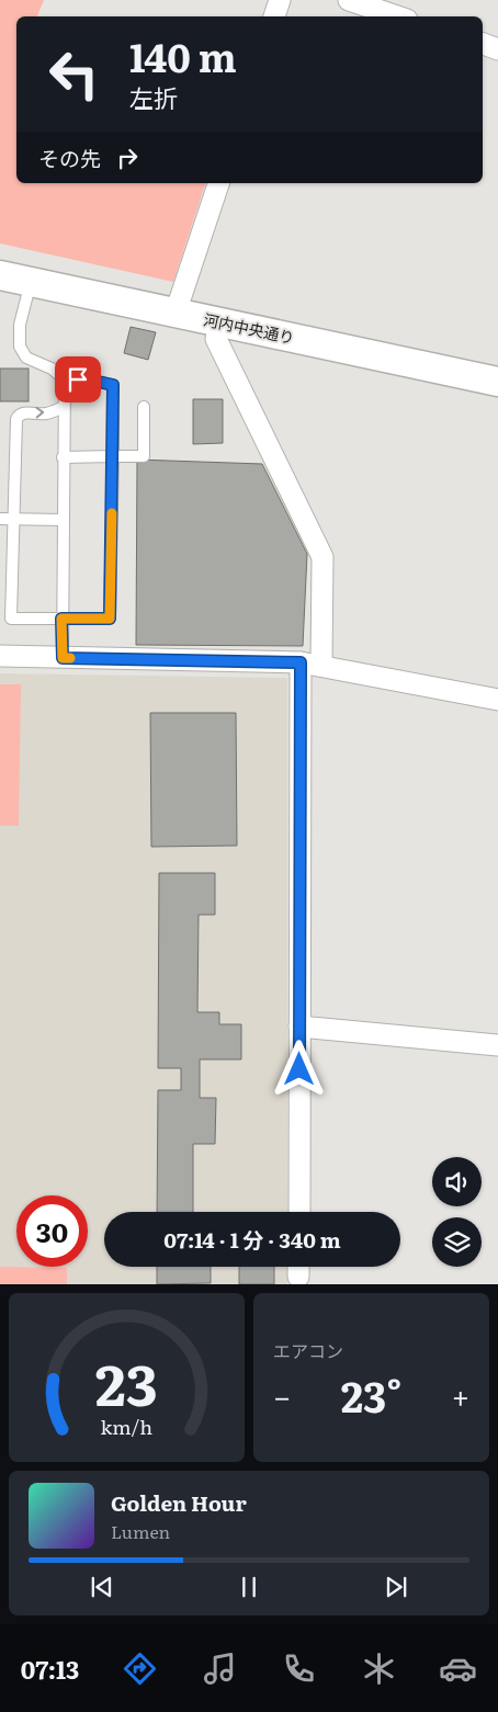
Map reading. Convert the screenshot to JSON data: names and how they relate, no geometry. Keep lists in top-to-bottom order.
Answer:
{
  "streets": {
    "street": ["河内中央通り"]
  },
  "page": {
    "turn": ["140 m", "左折"],
    "then": "その先",
    "limit": "30",
    "trip": "07:14 · 1 分 · 340 m",
    "tile": "エアコン",
    "heat": ["−", "23°", "+"],
    "song": ["Golden Hour", "Lumen"],
    "tabs": "07:13",
    "gauge": ["23", "km/h"]
  }
}
